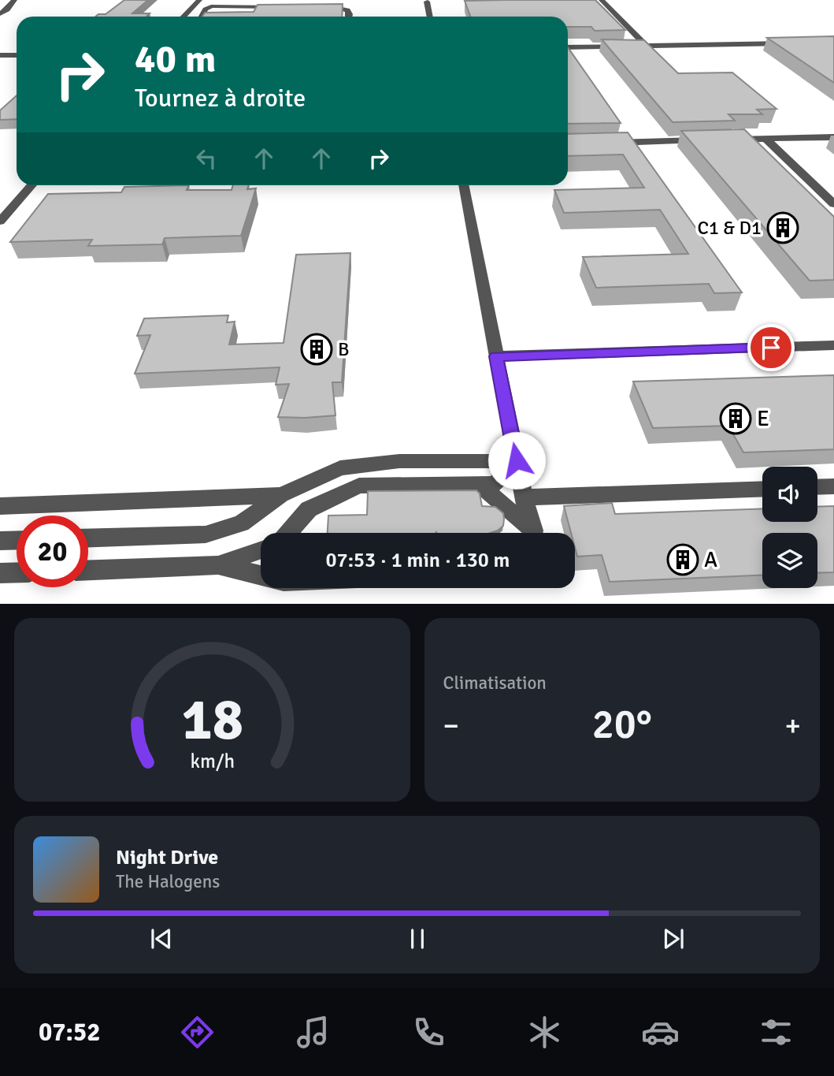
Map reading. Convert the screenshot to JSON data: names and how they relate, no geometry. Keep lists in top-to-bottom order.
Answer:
{
  "places": {
    "building": [
      "C1 & D1",
      "B",
      "E",
      "A"
    ]
  },
  "page": {
    "turn": ["40 m", "Tournez à droite"],
    "limit": "20",
    "trip": "07:53 · 1 min · 130 m",
    "tile": "Climatisation",
    "heat": ["−", "20°", "+"],
    "song": ["Night Drive", "The Halogens"],
    "tabs": "07:52",
    "gauge": ["18", "km/h"]
  }
}
